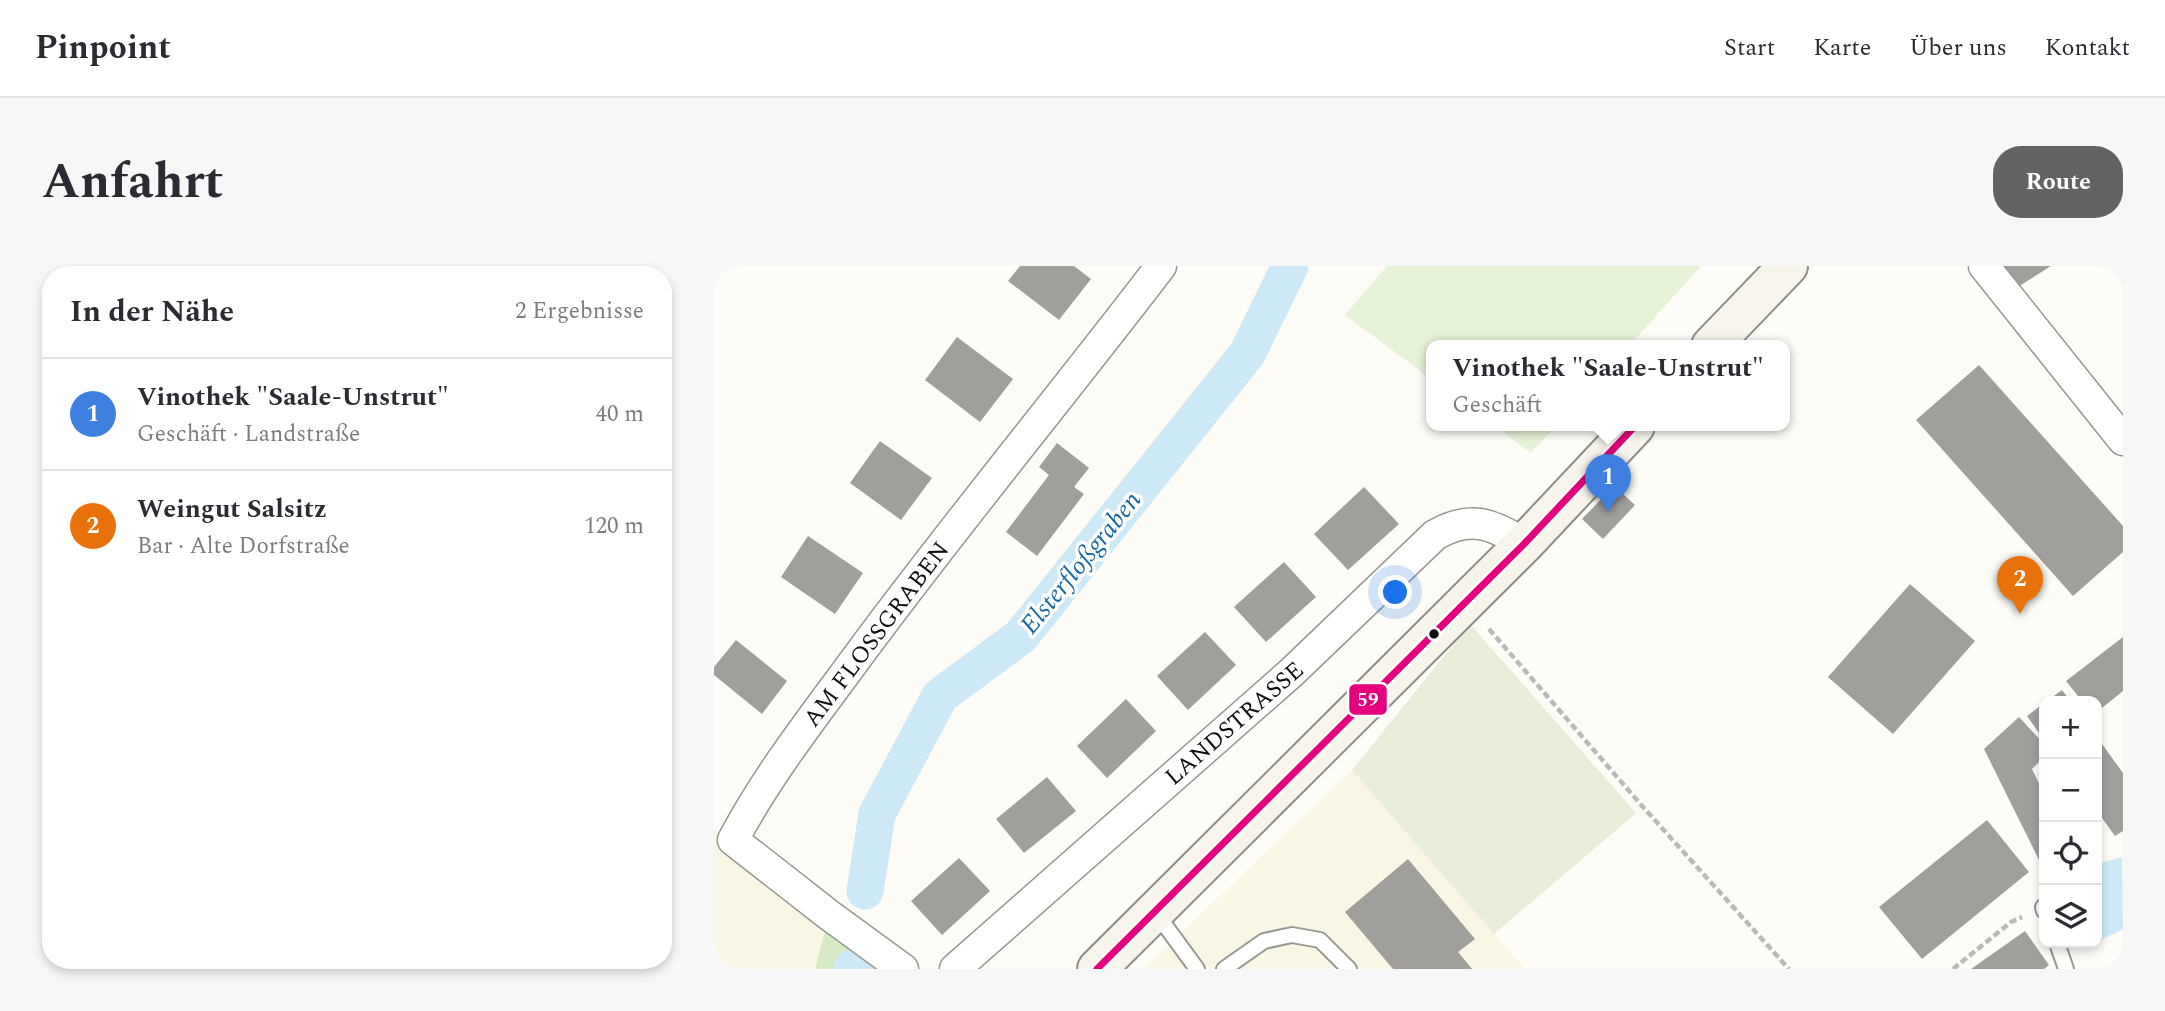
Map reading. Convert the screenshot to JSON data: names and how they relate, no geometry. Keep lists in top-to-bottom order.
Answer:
{
  "streets": {
    "street": ["AM FLOSSGRABEN", "LANDSTRASSE"]
  },
  "water": ["Elsterfloßgraben"],
  "lines": ["transit line 59"],
  "page": {
    "header": "Pinpoint",
    "nav": [
      "Start",
      "Karte",
      "Über uns",
      "Kontakt"
    ],
    "title": "Anfahrt",
    "buttons": "Route",
    "heading": ["In der Nähe", "2 Ergebnisse"],
    "popup": ["Vinothek \"Saale-Unstrut\"", "Geschäft"],
    "list": [
      {
        "mark": "1",
        "name": "Vinothek \"Saale-Unstrut\"",
        "note": "Geschäft · Landstraße",
        "value": "40 m"
      },
      {
        "mark": "2",
        "name": "Weingut Salsitz",
        "note": "Bar · Alte Dorfstraße",
        "value": "120 m"
      }
    ],
    "pins": ["1", "2"],
    "map_buttons": ["+", "−"]
  }
}
